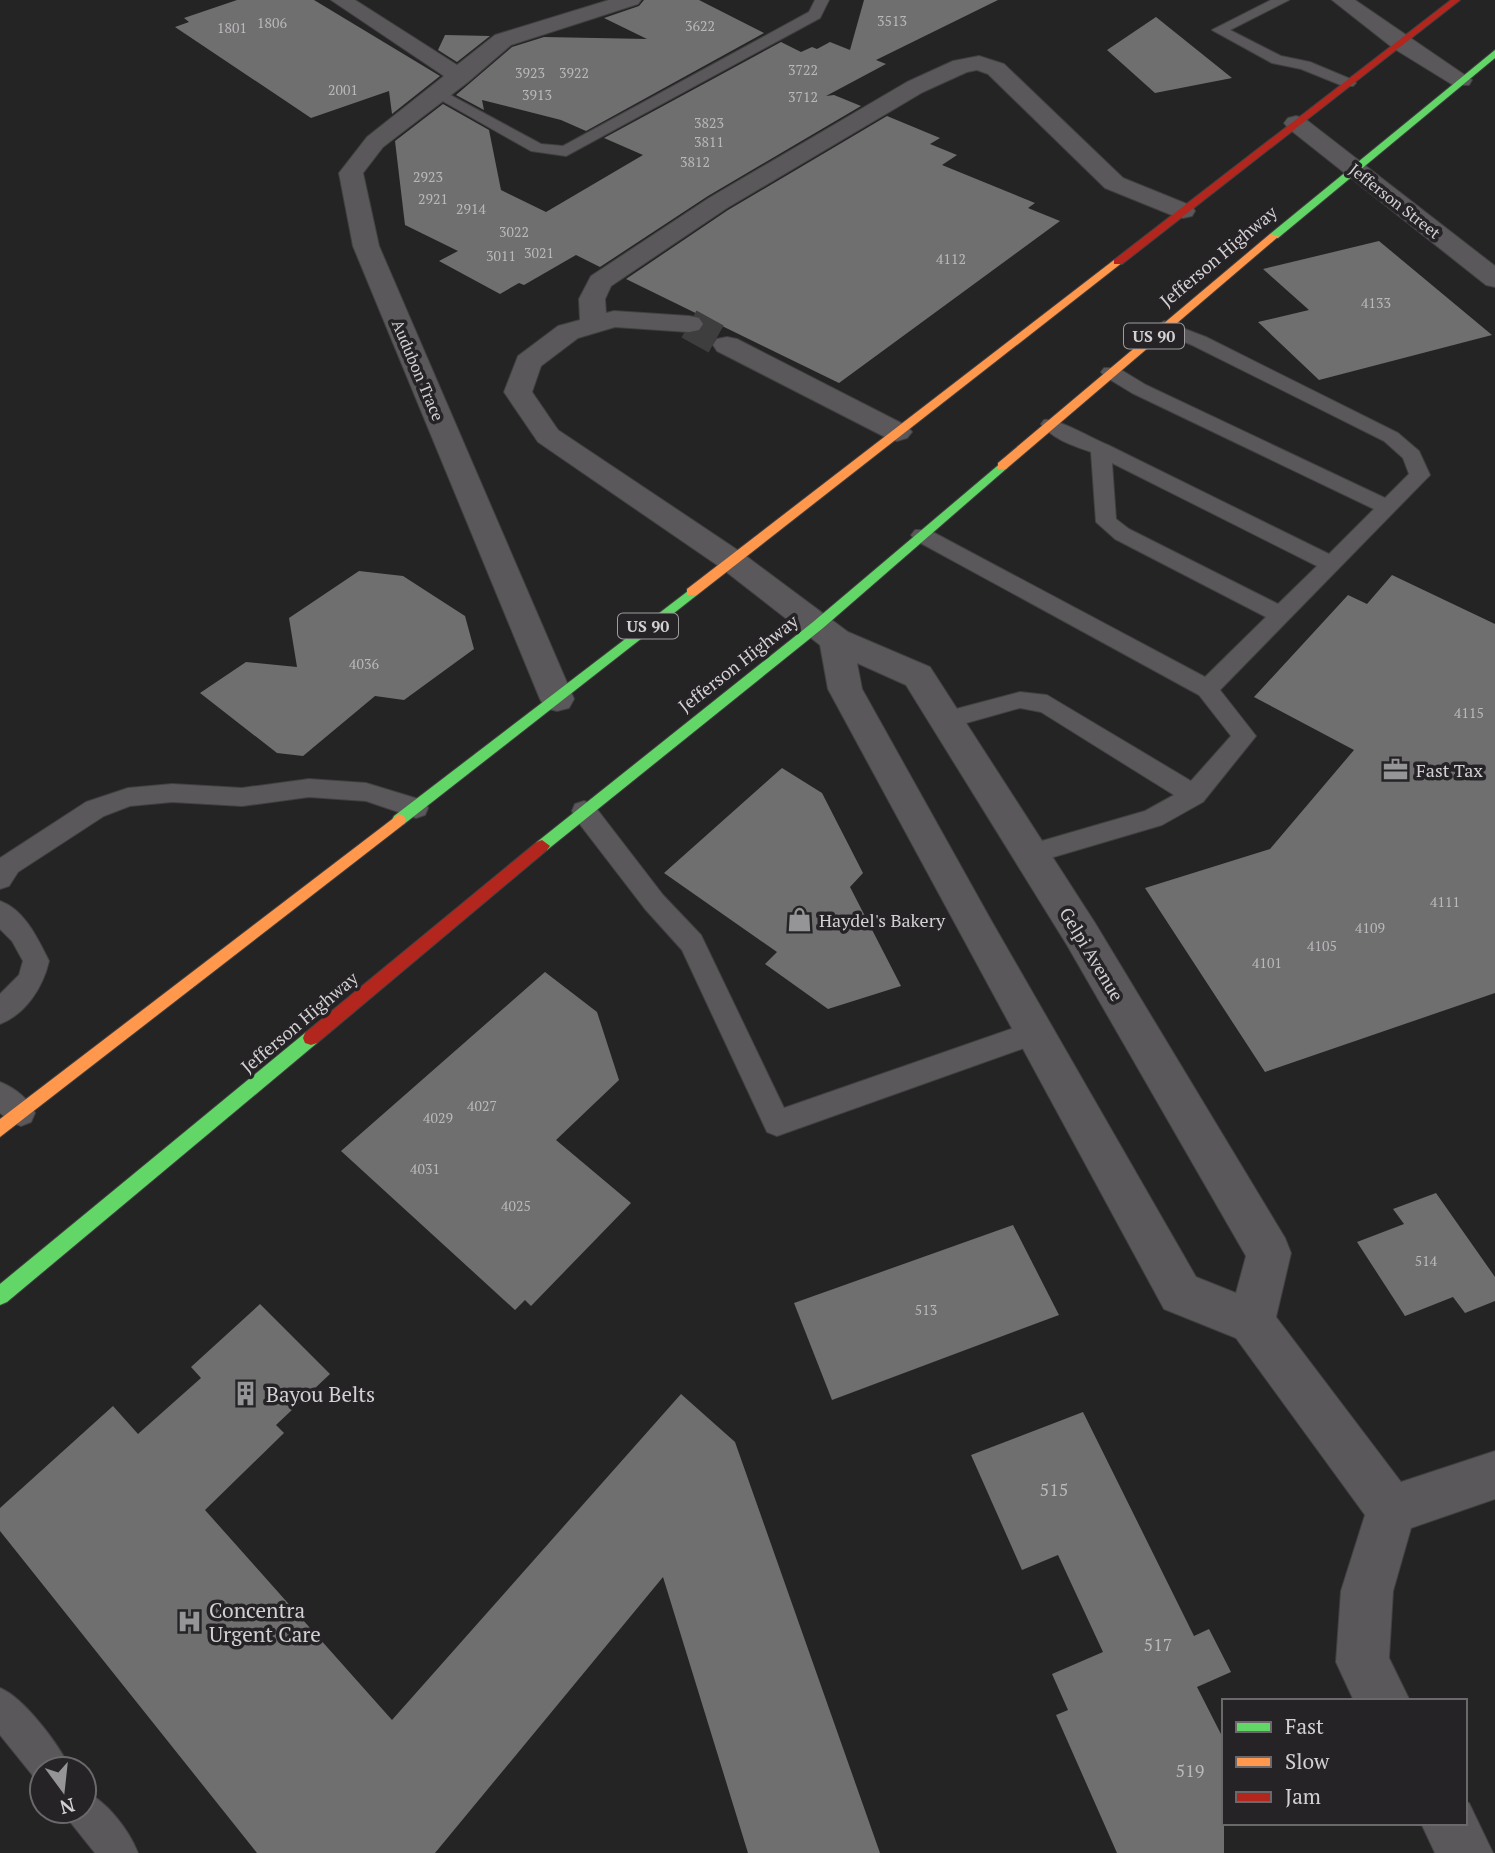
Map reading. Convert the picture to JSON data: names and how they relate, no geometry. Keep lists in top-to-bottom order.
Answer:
{
  "streets": {
    "main road": ["Jefferson Highway", "US 90"],
    "street": ["Jefferson Street", "Audubon Trace", "Gelpi Avenue"]
  },
  "crossings": [
    ["Jefferson Street", "Jefferson Highway"],
    ["Jefferson Street", "US 90"],
    ["Jefferson Highway", "Gelpi Avenue"],
    ["US 90", "Audubon Trace"],
    ["US 90", "Gelpi Avenue"]
  ],
  "places": {
    "office": ["Fast Tax"],
    "shop": ["Haydel's Bakery"],
    "building": ["Bayou Belts"],
    "hospital": ["Concentra Urgent Care"]
  },
  "house_numbers": [
    "3513",
    "1806",
    "3622",
    "1801",
    "3722",
    "3923",
    "3922",
    "2001",
    "3913",
    "3712",
    "3823",
    "3811",
    "3812",
    "2923",
    "2921",
    "2914",
    "3022",
    "3021",
    "3011",
    "4112",
    "4133",
    "4036",
    "4115",
    "4111",
    "4109",
    "4105",
    "4101",
    "4027",
    "4029",
    "4031",
    "4025",
    "514",
    "513",
    "515",
    "517",
    "519"
  ],
  "legend": ["Fast", "Slow", "Jam"],
  "north": "bottom"
}
